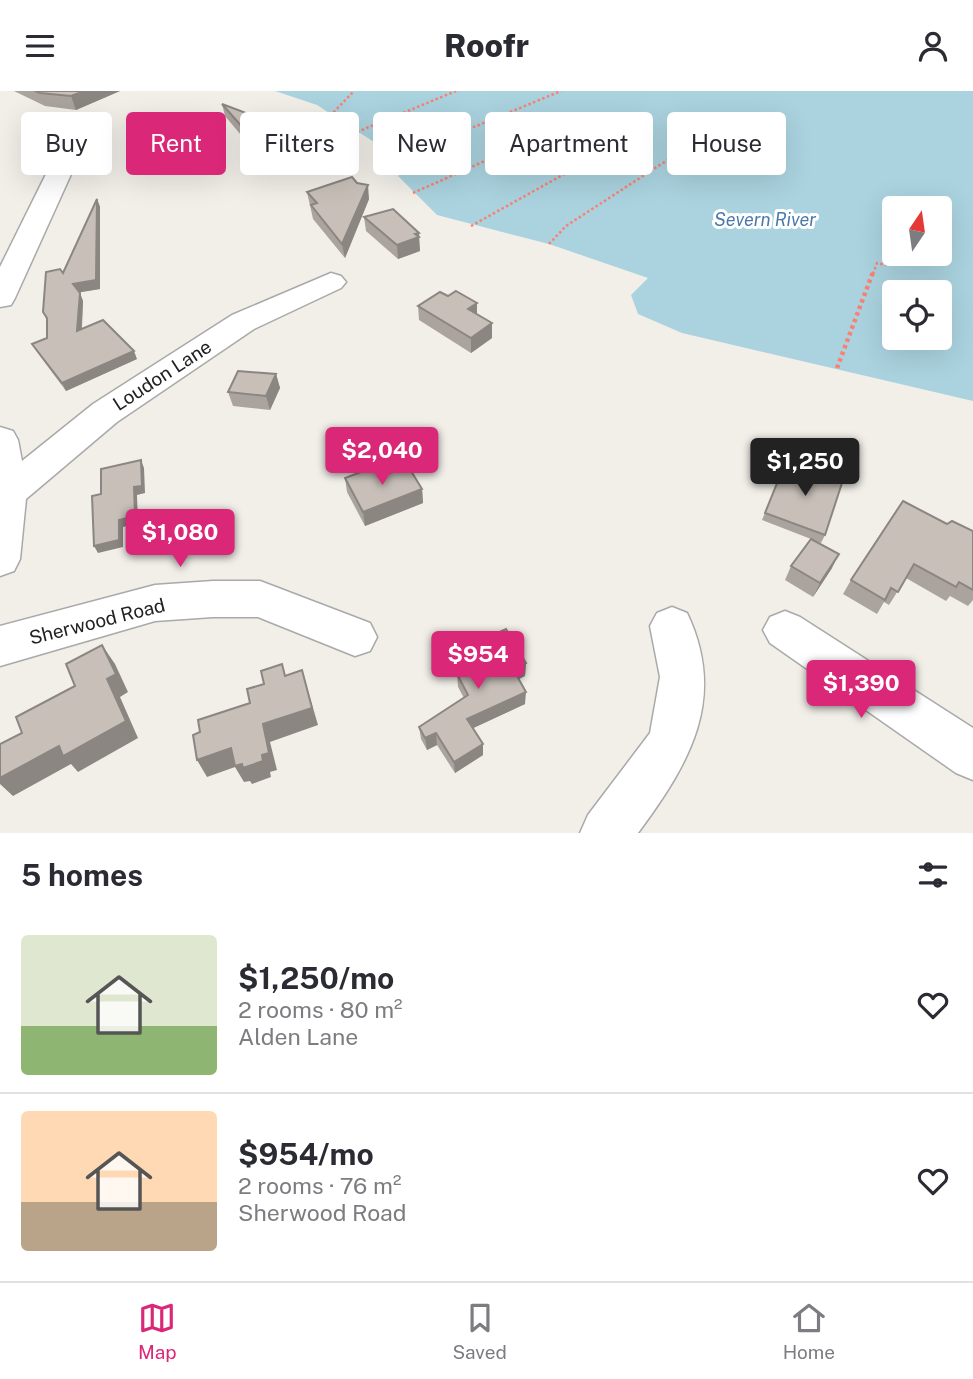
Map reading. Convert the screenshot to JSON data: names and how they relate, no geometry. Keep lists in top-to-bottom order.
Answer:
{
  "streets": {
    "street": ["Loudon Lane", "Sherwood Road"]
  },
  "water": ["Severn River"],
  "north": "top",
  "page": {
    "header": "Roofr",
    "chip": [
      "Buy",
      "Rent",
      "Filters",
      "New",
      "Apartment",
      "House"
    ],
    "price": [
      "$2,040",
      "$1,250",
      "$1,080",
      "$954",
      "$1,390"
    ],
    "heading": "5 homes",
    "list": [
      {
        "name": "$1,250/mo",
        "note": "2 rooms · 80 m² · Alden Lane"
      },
      {
        "name": "$954/mo",
        "note": "2 rooms · 76 m² · Sherwood Road"
      }
    ],
    "tabs": ["Map", "Saved", "Home"]
  }
}
